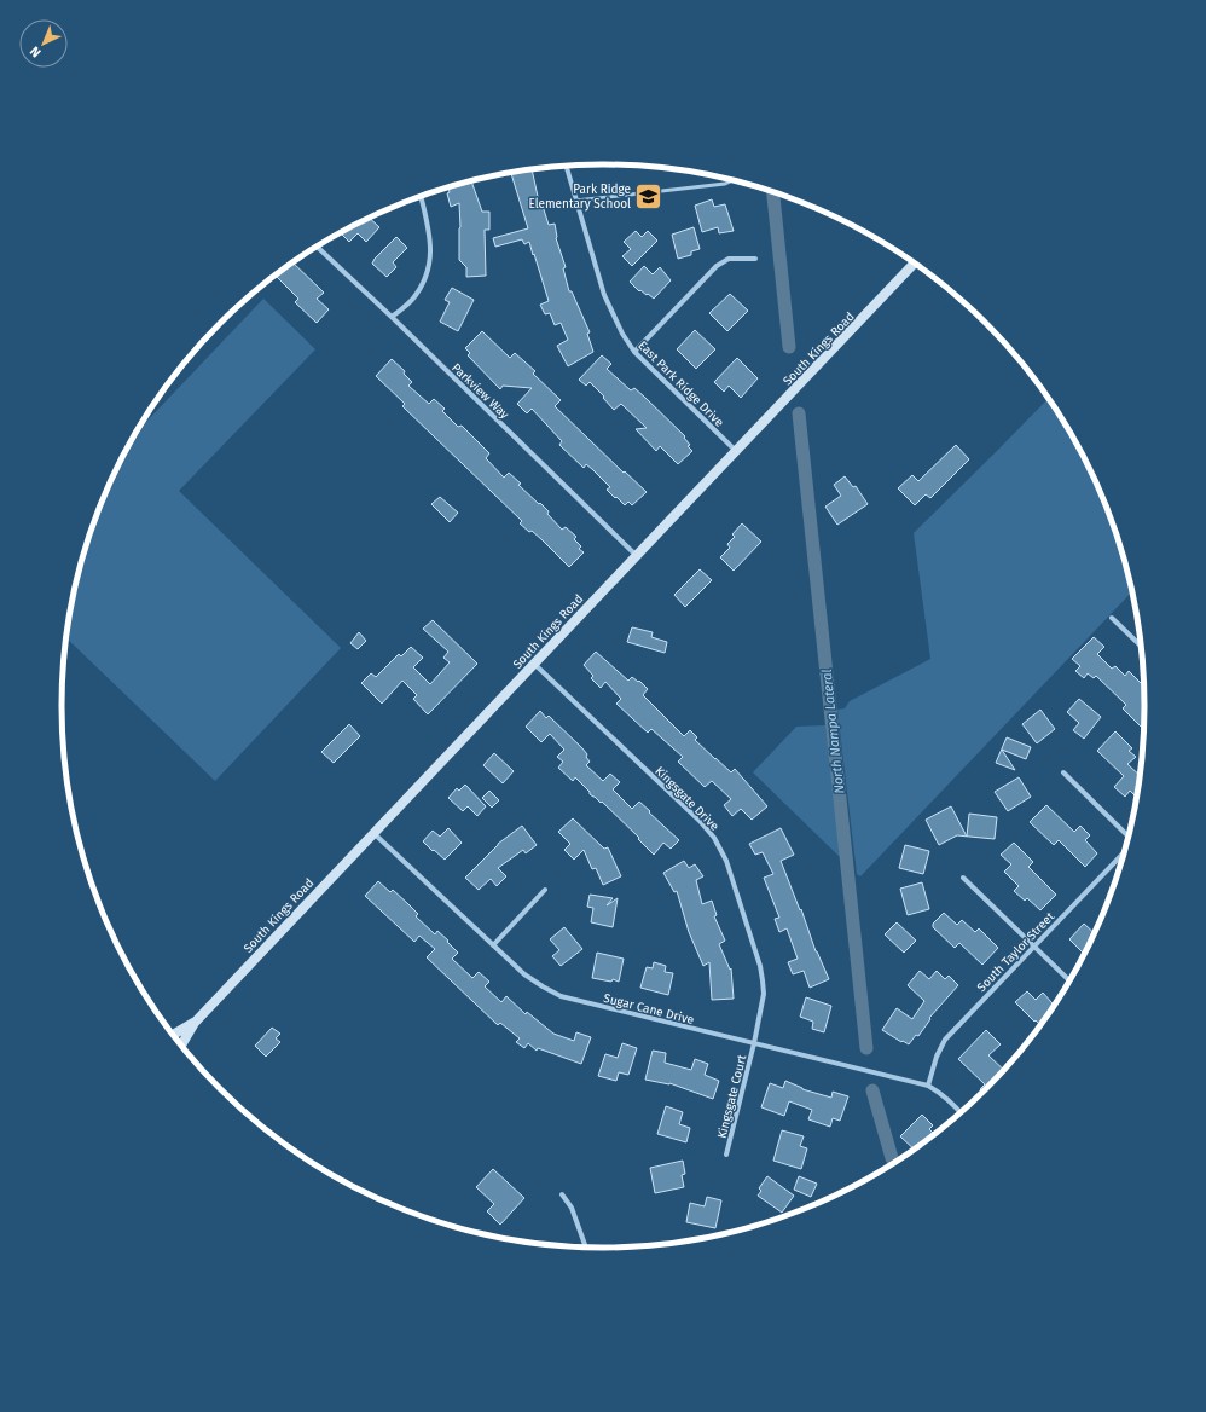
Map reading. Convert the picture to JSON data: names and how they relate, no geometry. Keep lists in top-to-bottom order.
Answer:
{
  "streets": {
    "main road": ["South Kings Road"],
    "street": [
      "East Park Ridge Drive",
      "Parkview Way",
      "Kingsgate Drive",
      "South Taylor Street",
      "Sugar Cane Drive",
      "Kingsgate Court"
    ]
  },
  "crossings": [
    ["South Kings Road", "East Park Ridge Drive"],
    ["South Kings Road", "Parkview Way"],
    ["South Kings Road", "Kingsgate Drive"],
    ["South Kings Road", "Sugar Cane Drive"],
    ["Kingsgate Drive", "Sugar Cane Drive"],
    ["Kingsgate Drive", "Kingsgate Court"],
    ["South Taylor Street", "Sugar Cane Drive"],
    ["Sugar Cane Drive", "Kingsgate Court"]
  ],
  "water": ["North Nampa Lateral"],
  "places": {
    "school or university": ["Park Ridge Elementary School"]
  },
  "north": "bottom left"
}
